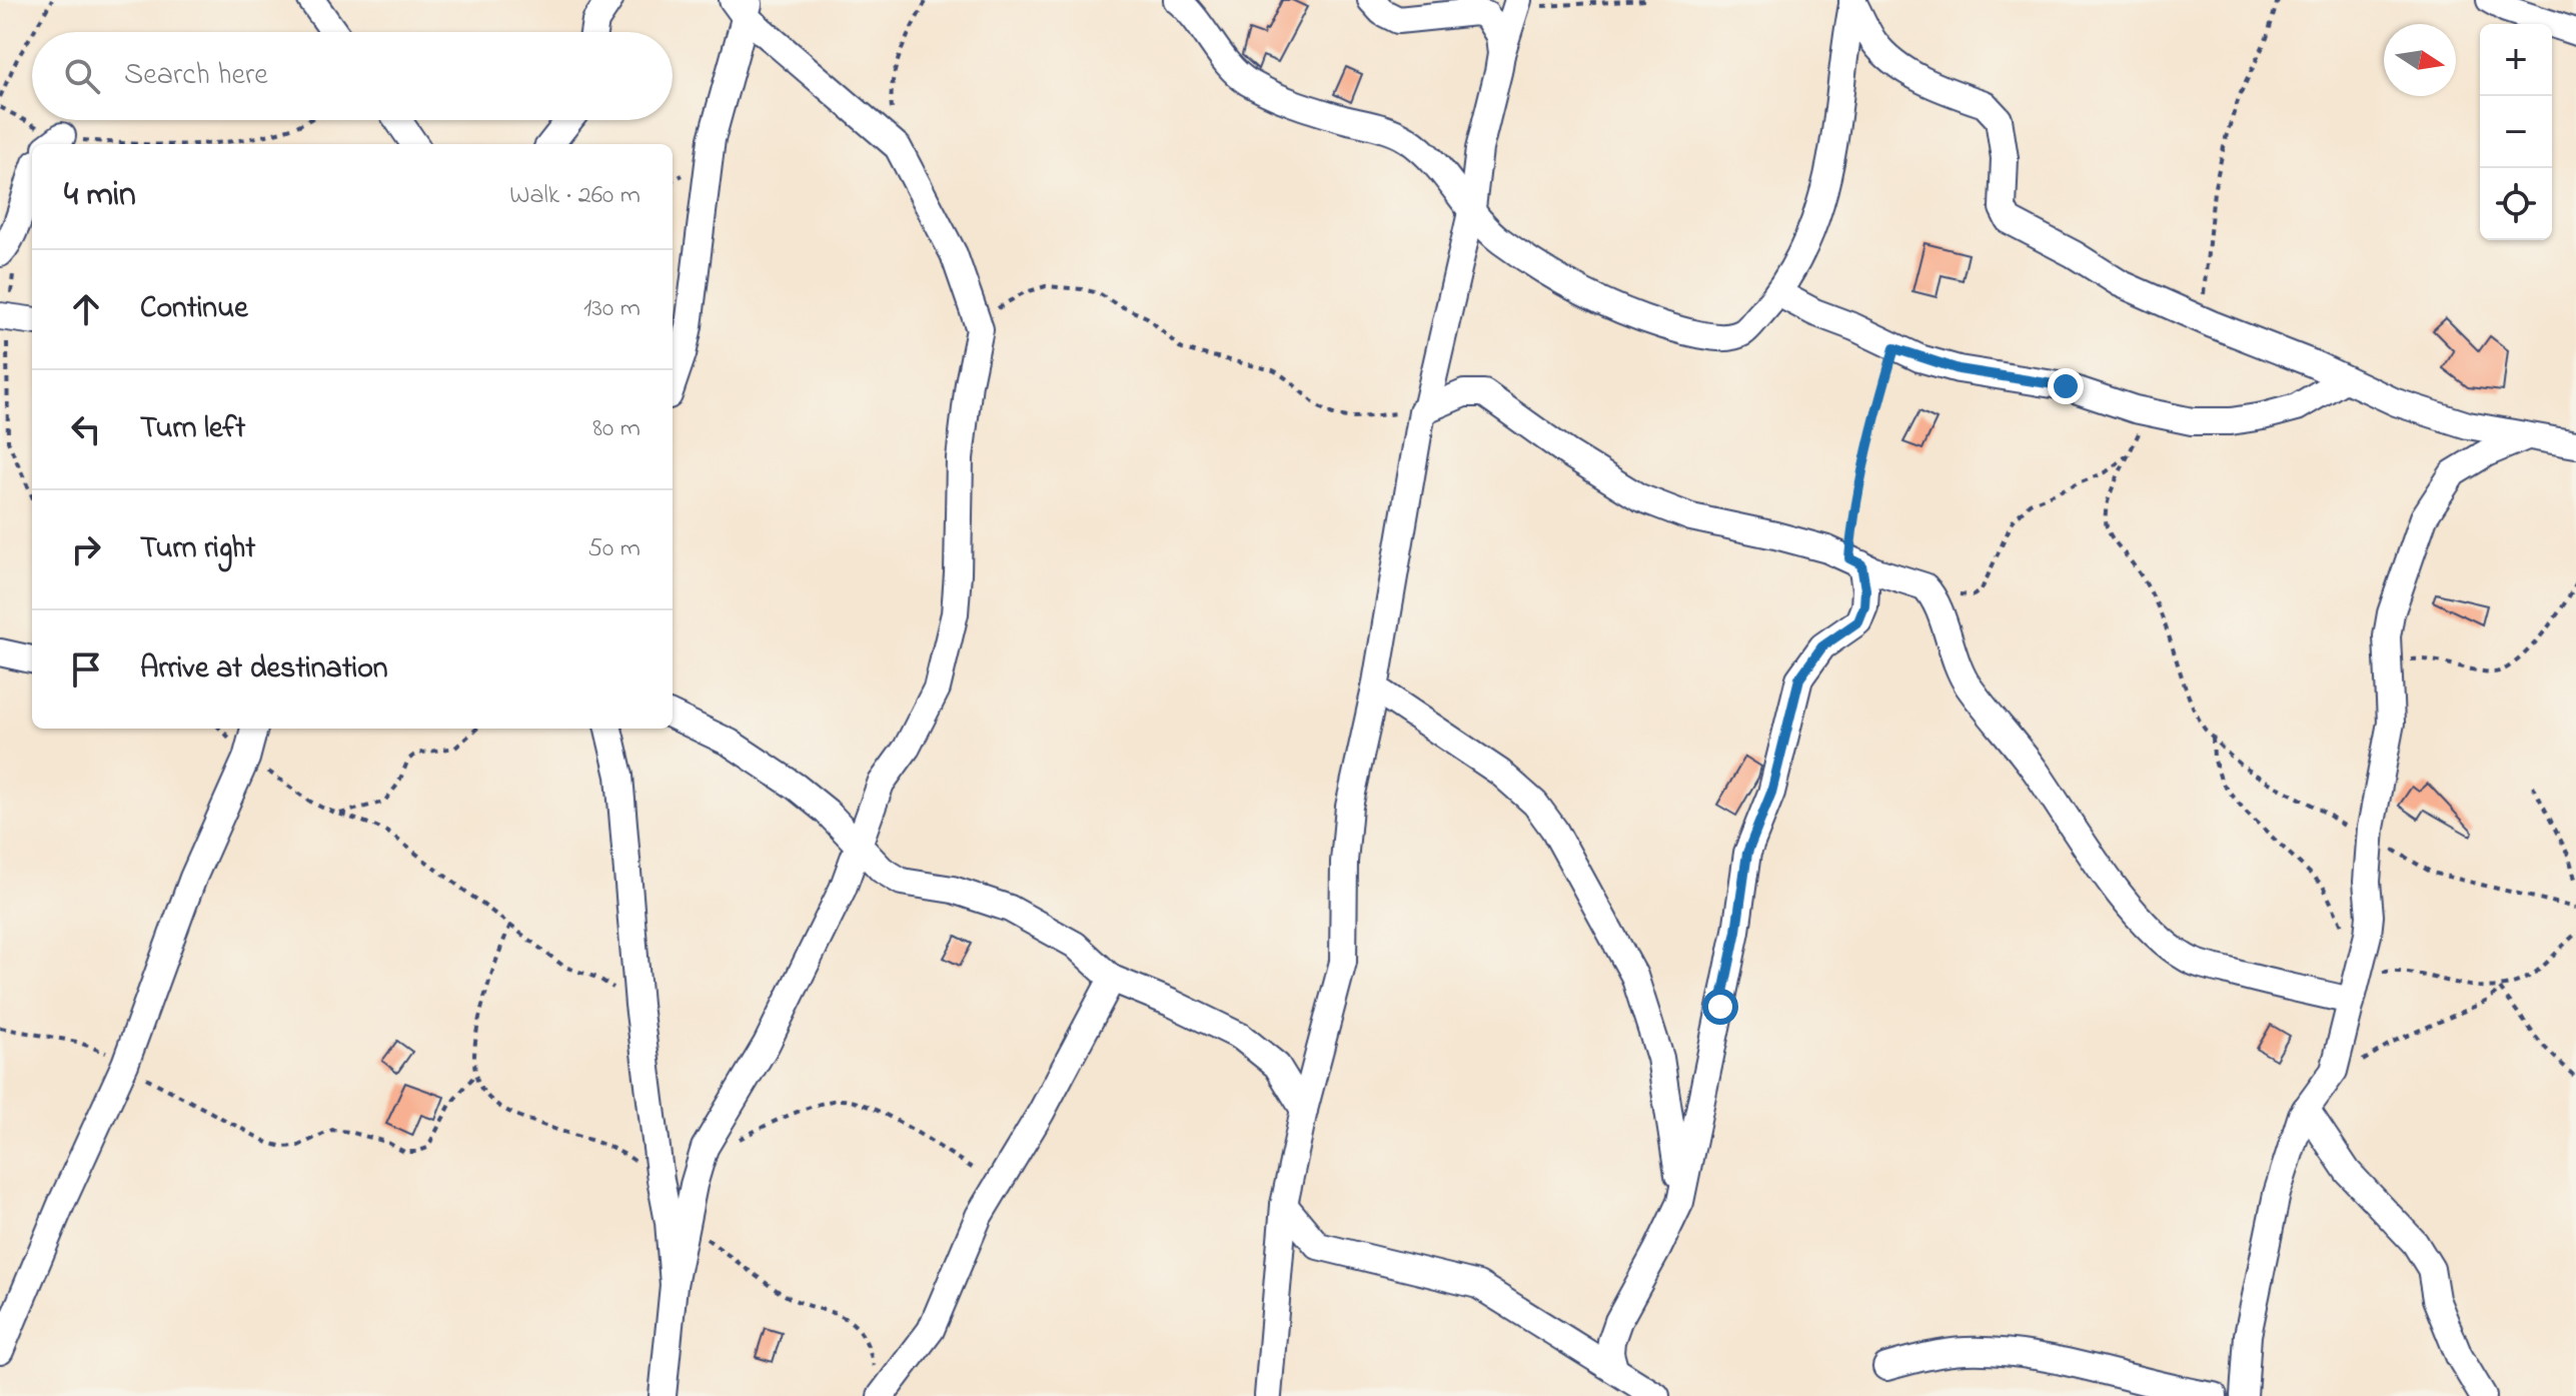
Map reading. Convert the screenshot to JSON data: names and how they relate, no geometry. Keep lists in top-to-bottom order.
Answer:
{
  "north": "right",
  "page": {
    "map_buttons": ["+", "−"],
    "search": "Search here",
    "heading": ["4 min", "Walk · 260 m"],
    "list": [
      ["Continue", "130 m"],
      ["Turn left", "80 m"],
      ["Turn right", "50 m"],
      "Arrive at destination"
    ]
  }
}
